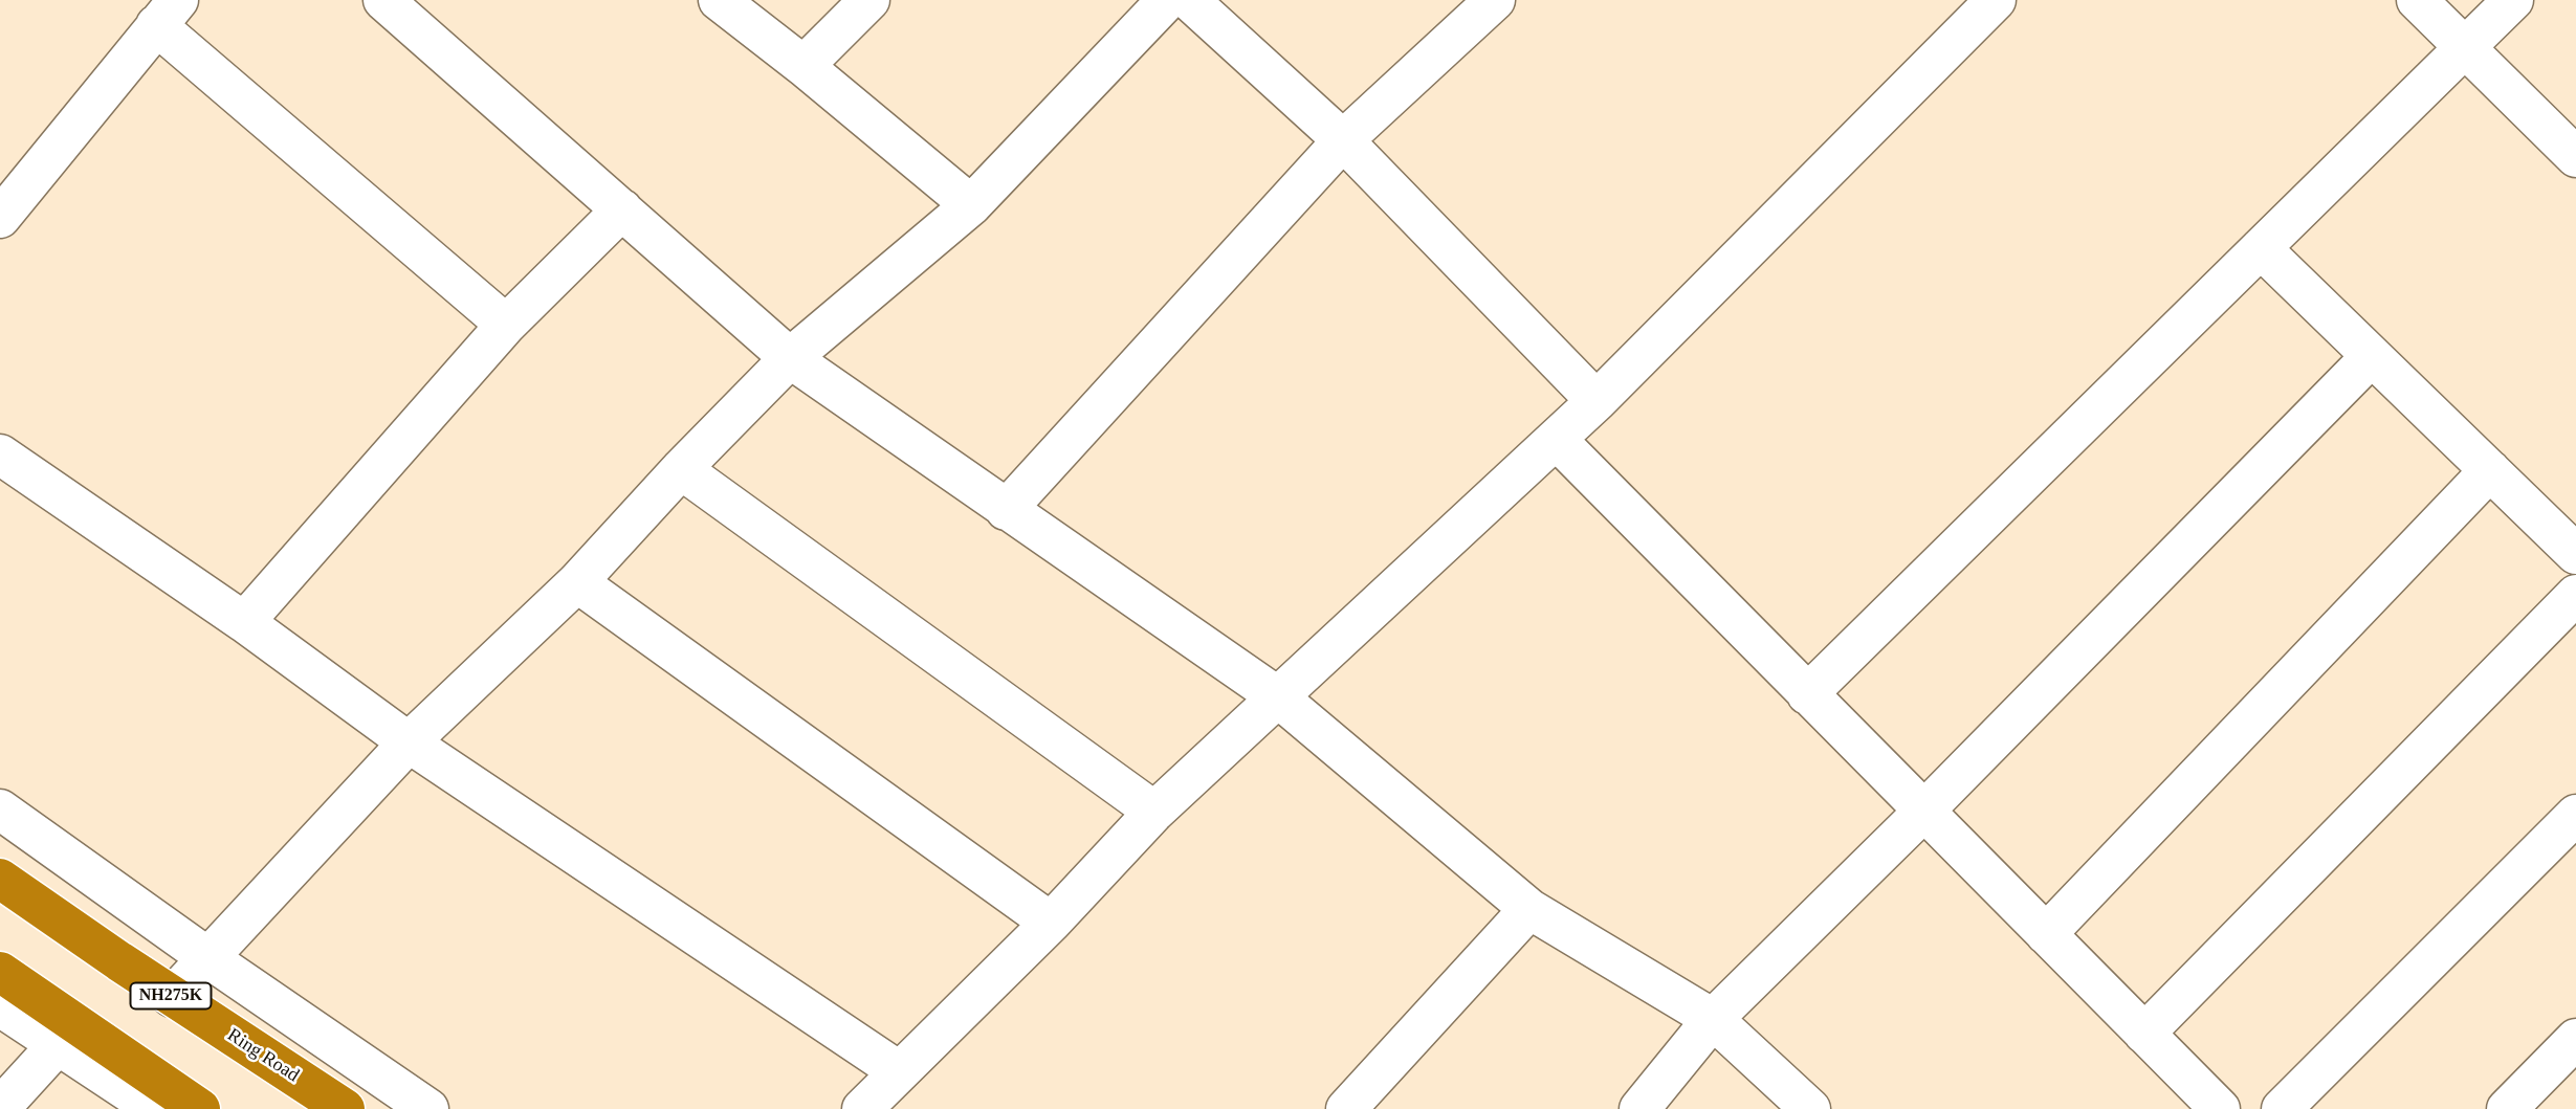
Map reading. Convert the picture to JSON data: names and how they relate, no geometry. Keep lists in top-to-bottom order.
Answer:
{
  "streets": {
    "highway": ["NH275K", "Ring Road"]
  }
}
